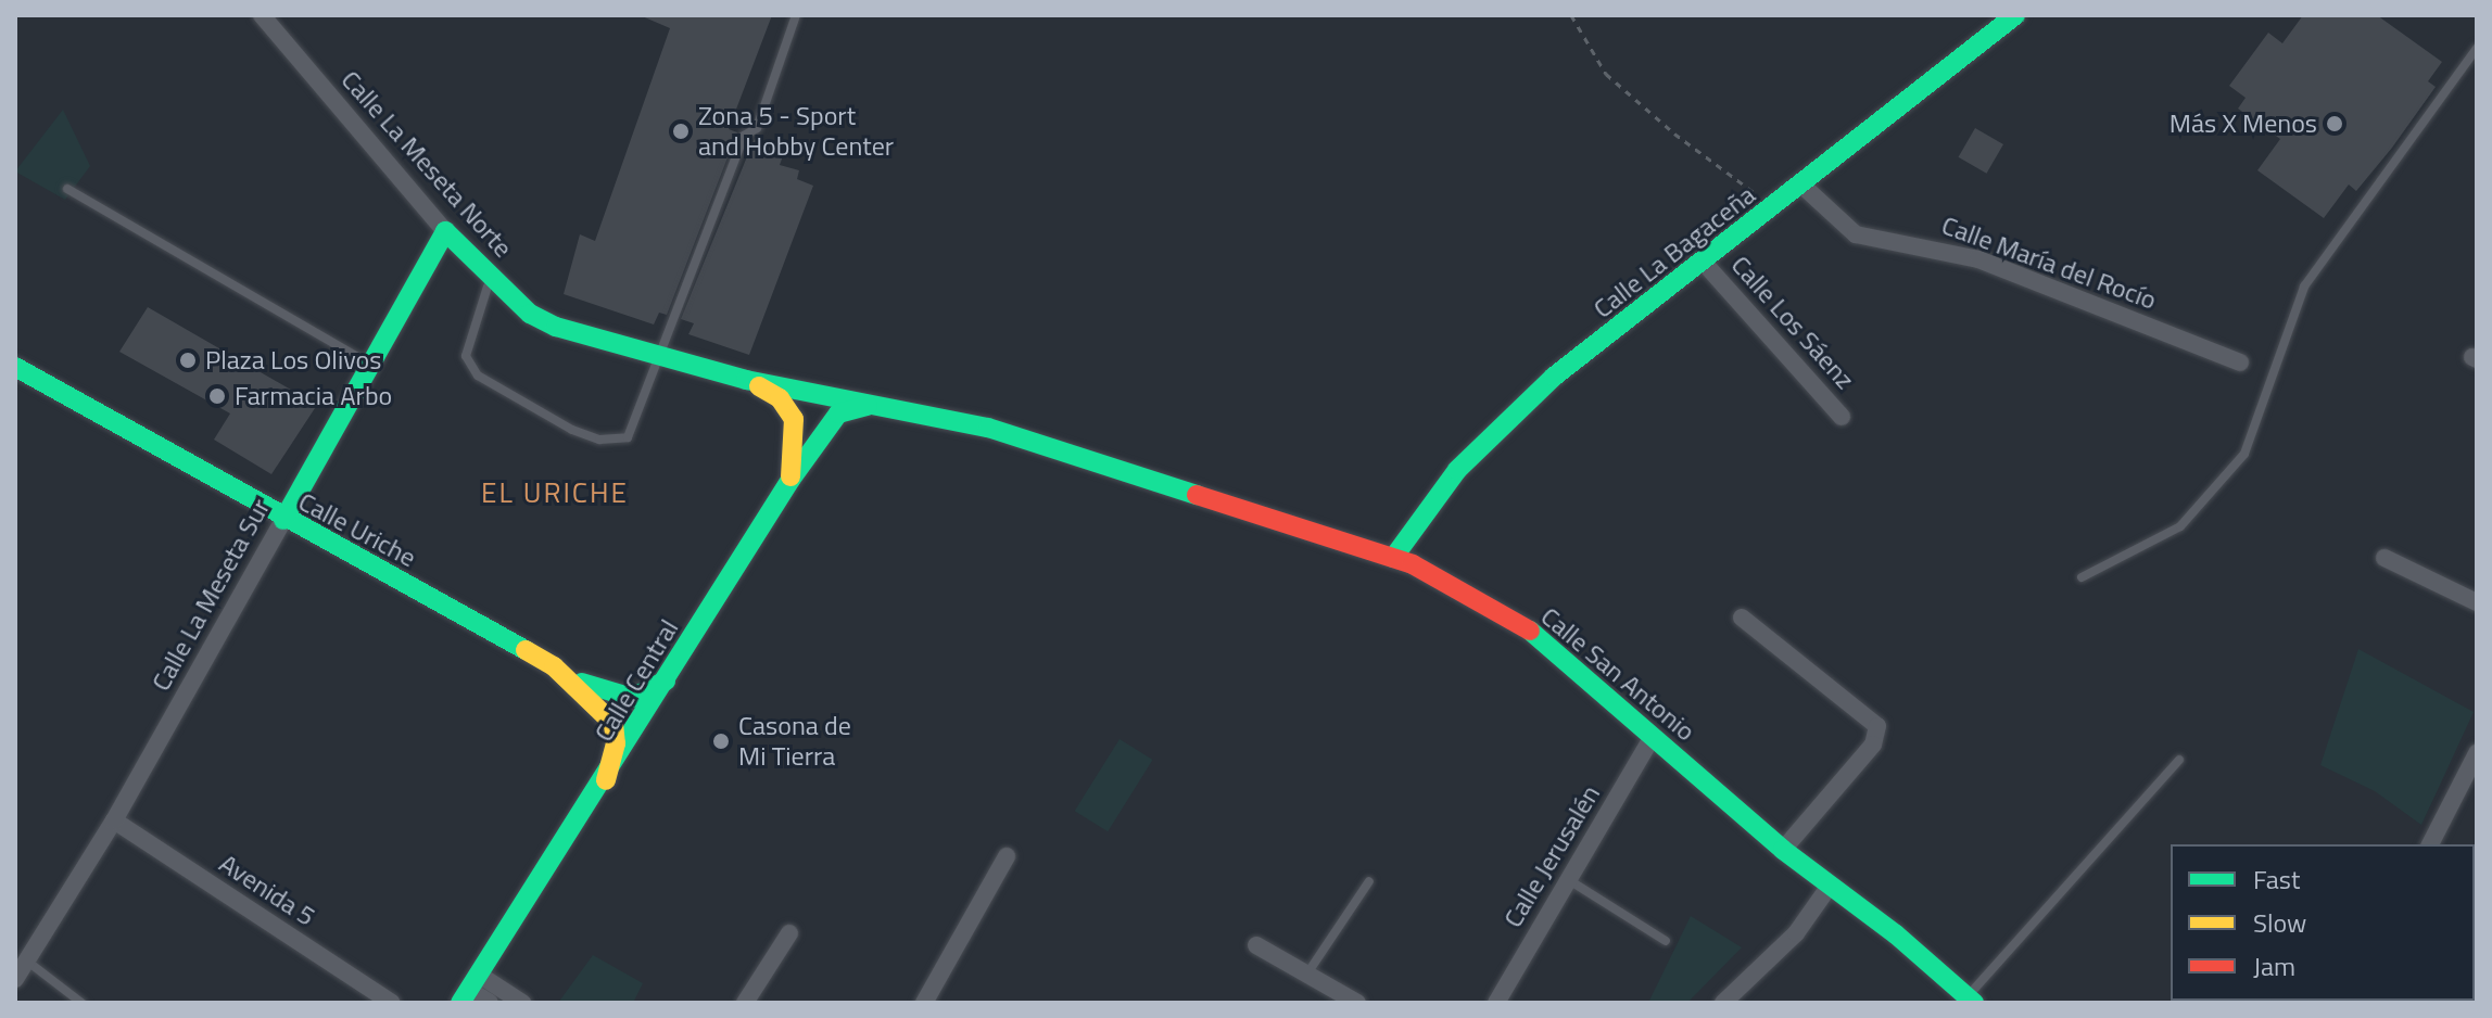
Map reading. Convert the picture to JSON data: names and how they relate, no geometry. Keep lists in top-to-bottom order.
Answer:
{
  "streets": {
    "main road": [
      "Calle La Meseta Norte",
      "Calle La Bagaceña",
      "Calle Uriche",
      "Calle La Meseta Sur",
      "Calle San Antonio",
      "Calle Central"
    ],
    "street": [
      "Calle María del Rocío",
      "Calle Los Sáenz",
      "Calle Jerusalén",
      "Avenida 5"
    ]
  },
  "crossings": [
    ["Calle La Meseta Norte", "Calle La Meseta Sur"],
    ["Calle La Meseta Norte", "Calle San Antonio"],
    ["Calle La Meseta Norte", "Calle Central"],
    ["Calle La Bagaceña", "Calle María del Rocío"],
    ["Calle La Bagaceña", "Calle Los Sáenz"],
    ["Calle La Bagaceña", "Calle San Antonio"],
    ["Calle Uriche", "Calle La Meseta Sur"],
    ["Calle Uriche", "Calle Central"],
    ["Calle La Meseta Sur", "Avenida 5"],
    ["Calle San Antonio", "Calle Central"],
    ["Calle San Antonio", "Calle Jerusalén"]
  ],
  "districts": ["EL URICHE"],
  "places": [
    "Más X Menos",
    "Zona 5 - Sport and Hobby Center",
    "Plaza Los Olivos",
    "Farmacia Arbo",
    "Casona de Mi Tierra"
  ],
  "legend": ["Fast", "Slow", "Jam"]
}
